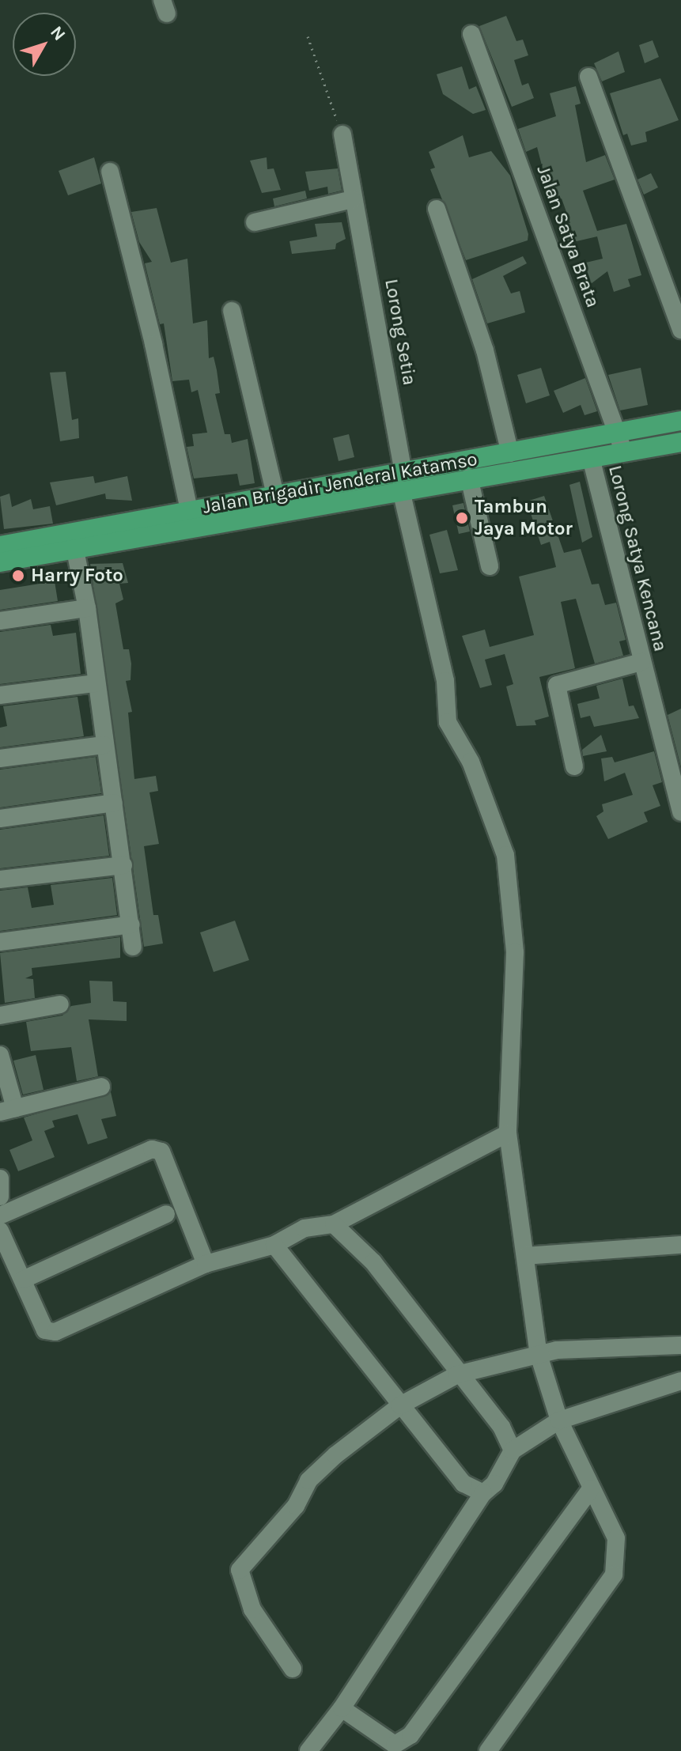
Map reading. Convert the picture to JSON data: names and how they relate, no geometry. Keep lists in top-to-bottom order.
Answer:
{
  "streets": {
    "main road": ["Jalan Brigadir Jenderal Katamso"],
    "street": ["Jalan Satya Brata", "Lorong Setia", "Lorong Satya Kencana"]
  },
  "crossings": [
    ["Jalan Satya Brata", "Jalan Brigadir Jenderal Katamso"],
    ["Lorong Setia", "Jalan Brigadir Jenderal Katamso"],
    ["Jalan Brigadir Jenderal Katamso", "Lorong Satya Kencana"]
  ],
  "places": ["Tambun Jaya Motor", "Harry Foto"],
  "north": "top right"
}
